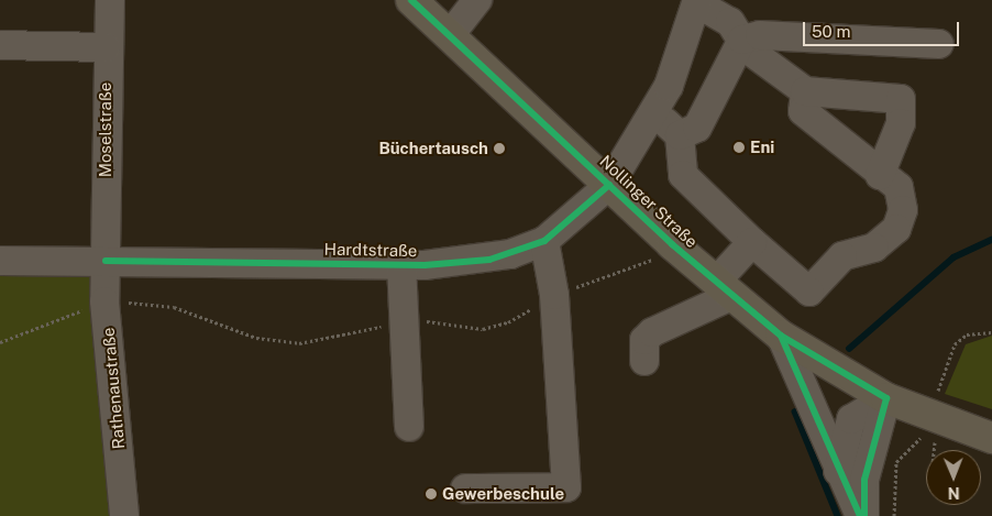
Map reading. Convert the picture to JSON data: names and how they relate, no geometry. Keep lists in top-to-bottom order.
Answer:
{
  "streets": {
    "main road": ["Nollinger Straße"],
    "street": ["Moselstraße", "Hardtstraße", "Rathenaustraße"]
  },
  "crossings": [
    ["Moselstraße", "Hardtstraße"],
    ["Moselstraße", "Rathenaustraße"],
    ["Nollinger Straße", "Hardtstraße"],
    ["Hardtstraße", "Rathenaustraße"]
  ],
  "places": ["Eni", "Büchertausch", "Gewerbeschule"],
  "scale_bar": "50 m",
  "north": "bottom"
}
